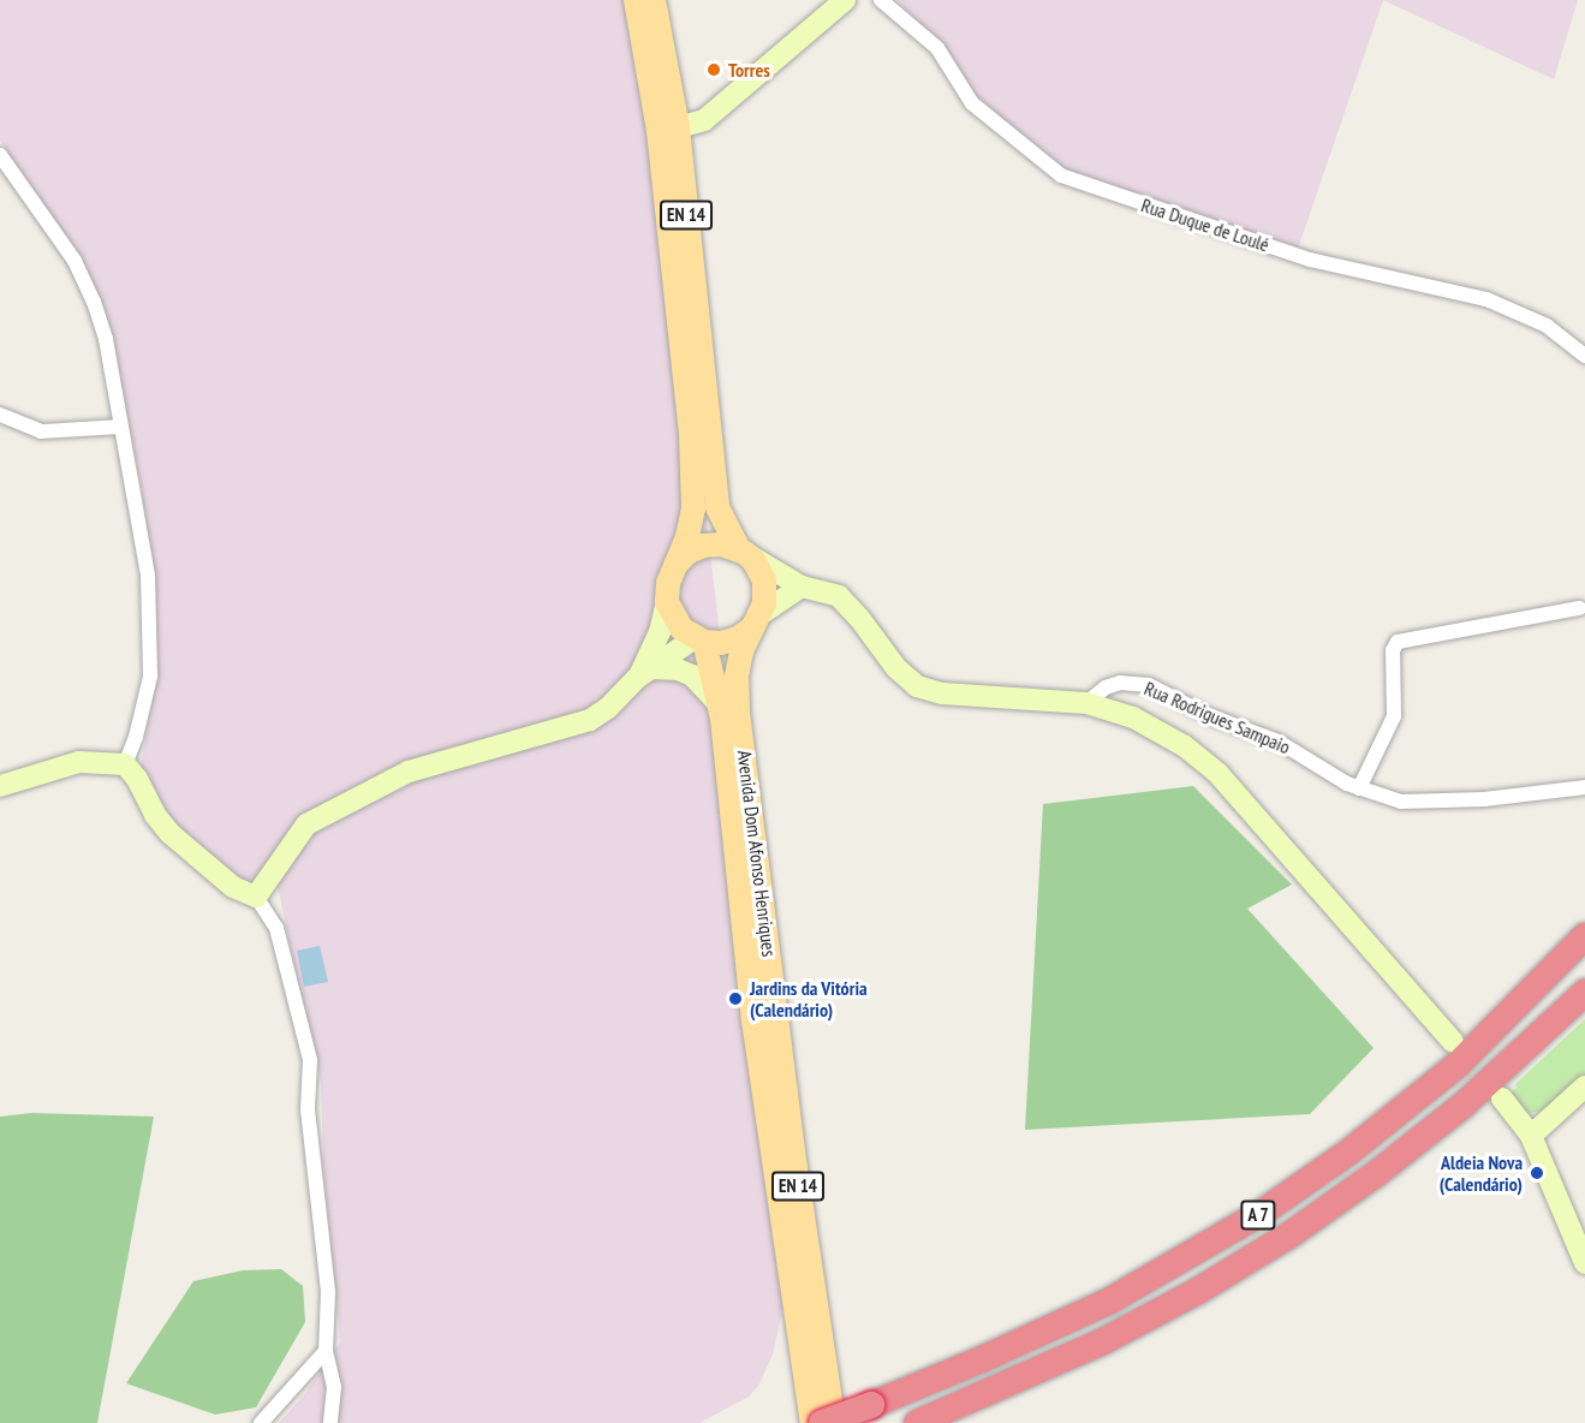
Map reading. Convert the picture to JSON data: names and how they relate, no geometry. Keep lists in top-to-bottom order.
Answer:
{
  "streets": {
    "highway": ["A 7"],
    "main road": ["EN 14", "Avenida Dom Afonso Henriques"],
    "street": ["Rua Duque de Loulé", "Rua Rodrigues Sampaio"]
  },
  "crossings": [
    ["EN 14", "Avenida Dom Afonso Henriques"]
  ],
  "places": ["Torres", "Jardins da Vitória (Calendário)", "Aldeia Nova (Calendário)"]
}
